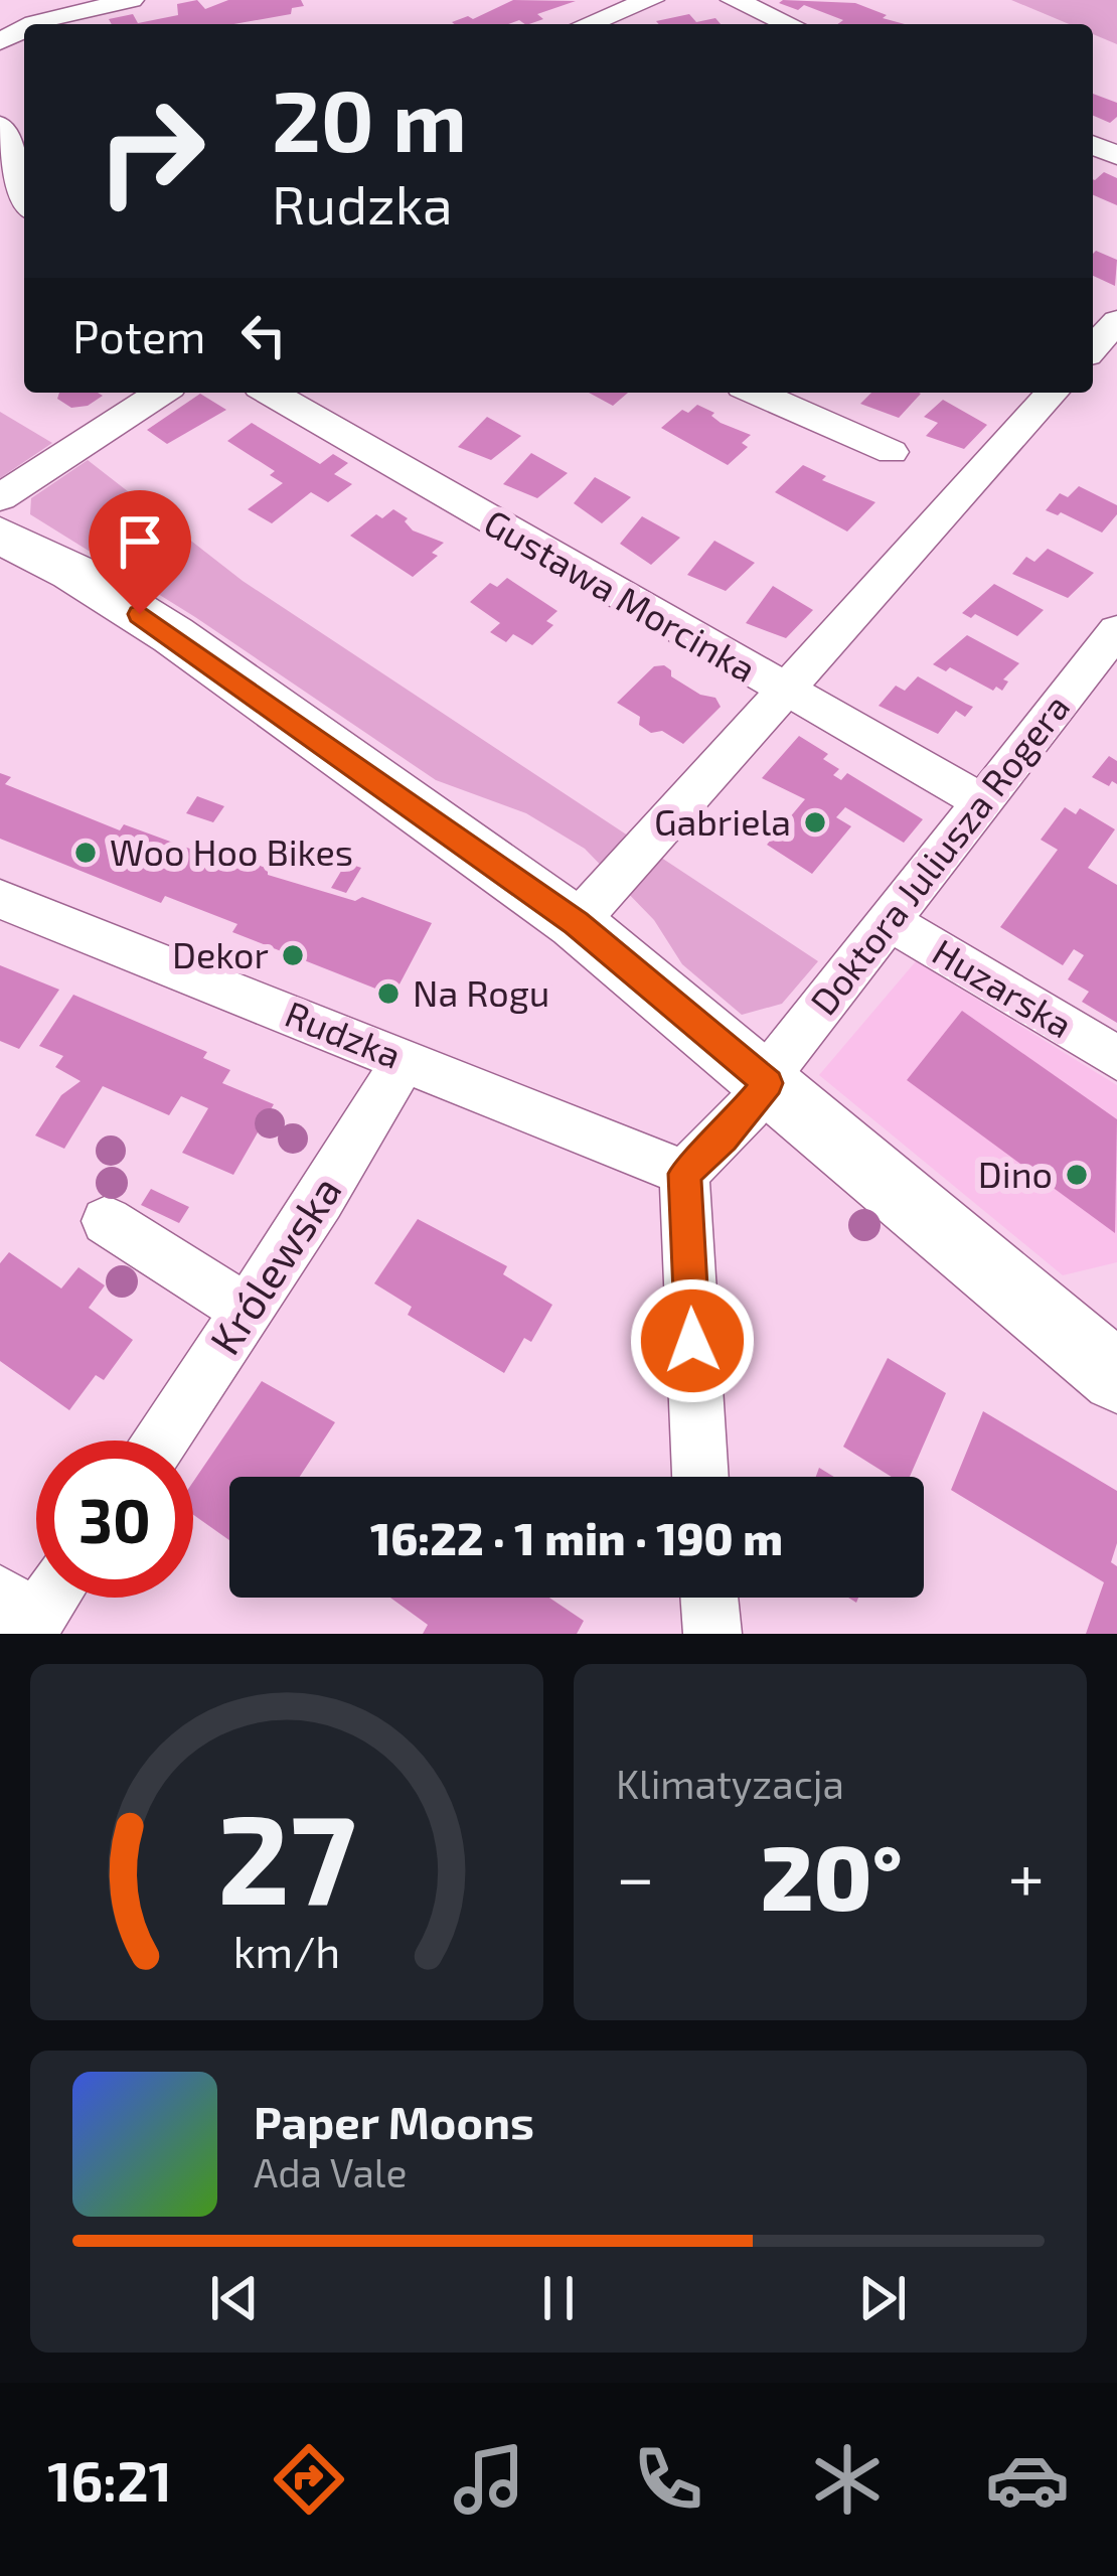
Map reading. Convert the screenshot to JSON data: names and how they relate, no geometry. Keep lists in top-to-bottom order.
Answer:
{
  "streets": {
    "street": [
      "Gustawa Morcinka",
      "Doktora Juliusza Rogera",
      "Huzarska",
      "Rudzka",
      "Królewska"
    ]
  },
  "crossings": [
    ["Gustawa Morcinka", "Doktora Juliusza Rogera"],
    ["Doktora Juliusza Rogera", "Huzarska"],
    ["Rudzka", "Królewska"]
  ],
  "places": [
    "Gabriela",
    "Woo Hoo Bikes",
    "Dekor",
    "Na Rogu",
    "Dino"
  ],
  "page": {
    "turn": ["20 m", "Rudzka"],
    "then": "Potem",
    "limit": "30",
    "trip": "16:22 · 1 min · 190 m",
    "tile": "Klimatyzacja",
    "heat": ["−", "20°", "+"],
    "song": ["Paper Moons", "Ada Vale"],
    "tabs": "16:21",
    "gauge": ["27", "km/h"]
  }
}
